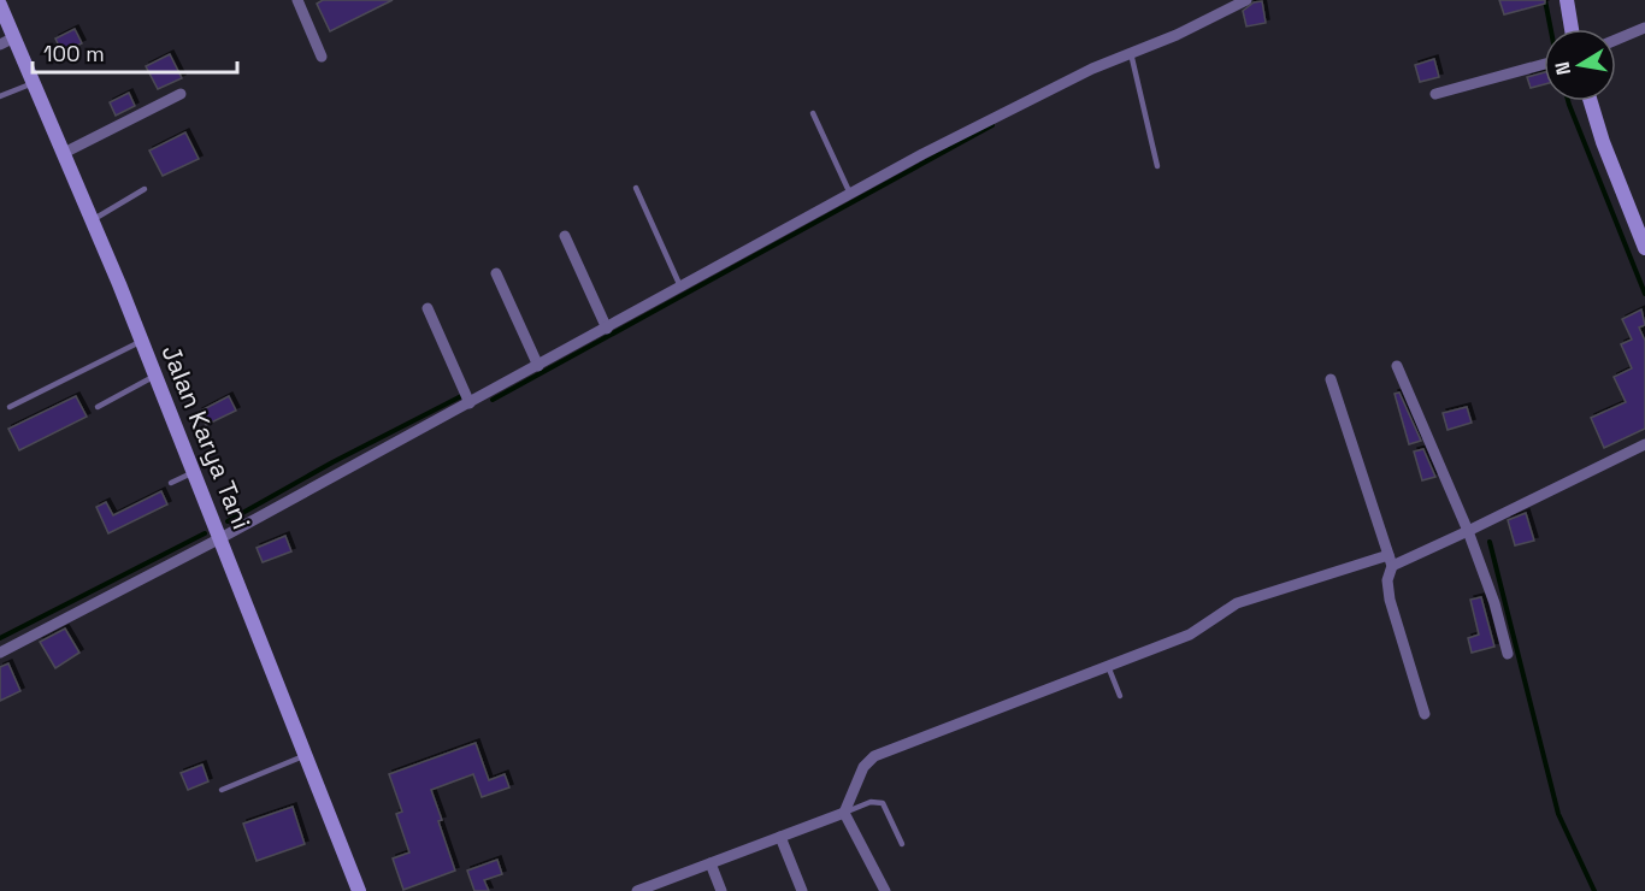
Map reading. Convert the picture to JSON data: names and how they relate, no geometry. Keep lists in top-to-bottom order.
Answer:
{
  "streets": {
    "street": ["Jalan Karya Tani"]
  },
  "scale_bar": "100 m",
  "north": "left"
}
